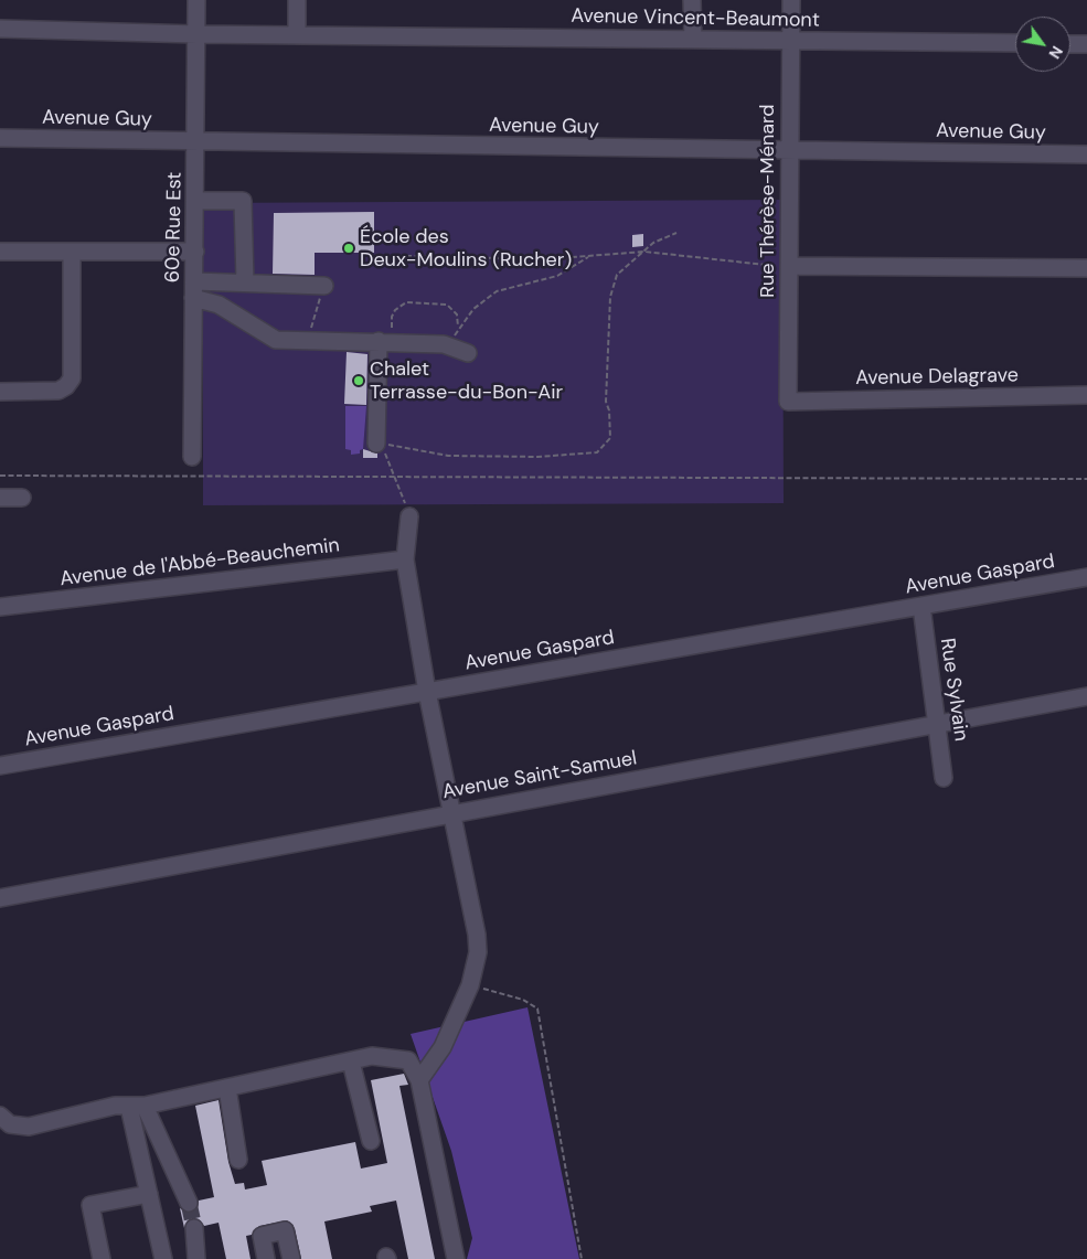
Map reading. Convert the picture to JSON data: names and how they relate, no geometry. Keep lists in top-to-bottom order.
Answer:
{
  "streets": {
    "street": [
      "Avenue Vincent-Beaumont",
      "Avenue Guy",
      "Rue Thérèse-Ménard",
      "60e Rue Est",
      "Avenue Delagrave",
      "Avenue de l'Abbé-Beauchemin",
      "Avenue Gaspard",
      "Rue Sylvain",
      "Avenue Saint-Samuel"
    ]
  },
  "crossings": [
    ["Avenue Vincent-Beaumont", "Rue Thérèse-Ménard"],
    ["Avenue Vincent-Beaumont", "60e Rue Est"],
    ["Avenue Guy", "Rue Thérèse-Ménard"],
    ["Avenue Guy", "60e Rue Est"],
    ["Rue Thérèse-Ménard", "Avenue Delagrave"],
    ["Avenue Gaspard", "Rue Sylvain"],
    ["Rue Sylvain", "Avenue Saint-Samuel"]
  ],
  "places": ["École des Deux-Moulins (Rucher)", "Chalet Terrasse-du-Bon-Air"],
  "north": "bottom right"
}
